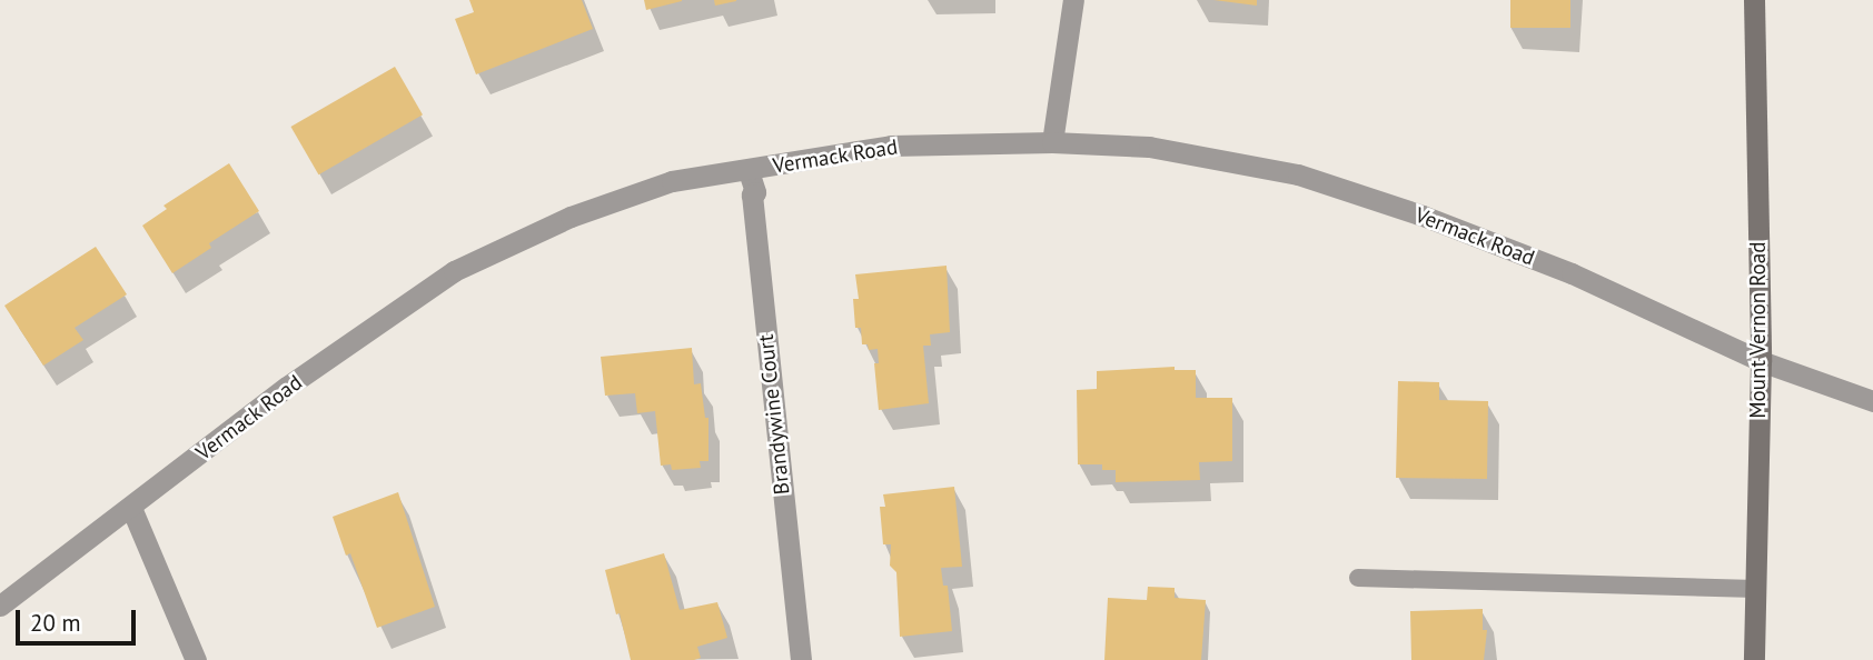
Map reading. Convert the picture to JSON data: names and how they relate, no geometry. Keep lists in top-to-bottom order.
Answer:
{
  "streets": {
    "main road": ["Mount Vernon Road"],
    "street": ["Vermack Road", "Brandywine Court"]
  },
  "crossings": [
    ["Vermack Road", "Mount Vernon Road"],
    ["Vermack Road", "Brandywine Court"]
  ],
  "scale_bar": "20 m"
}
